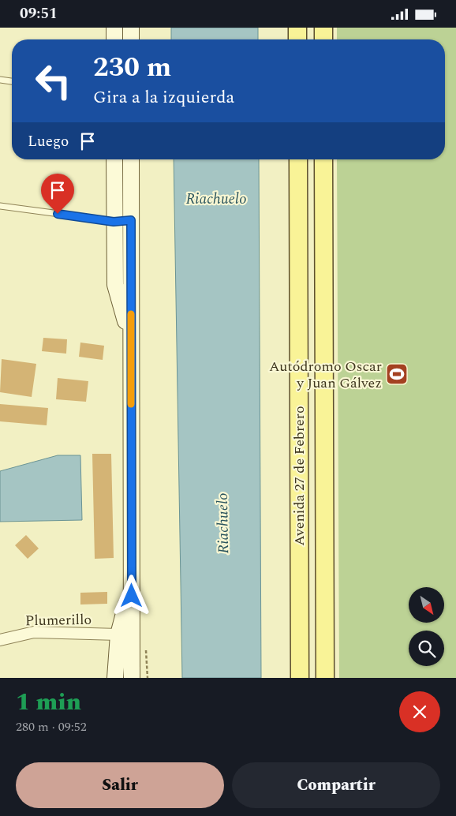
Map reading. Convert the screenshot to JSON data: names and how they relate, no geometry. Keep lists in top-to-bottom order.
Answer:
{
  "streets": {
    "main road": ["Avenida 27 de Febrero"],
    "street": ["Plumerillo"]
  },
  "water": ["Riachuelo"],
  "places": {
    "sports": ["Autódromo Oscar y Juan Gálvez"]
  },
  "north": "bottom right",
  "page": {
    "status": "09:51",
    "turn": ["230 m", "Gira a la izquierda"],
    "then": "Luego",
    "heading": ["1 min", "280 m · 09:52"],
    "buttons": ["Salir", "Compartir"]
  }
}
